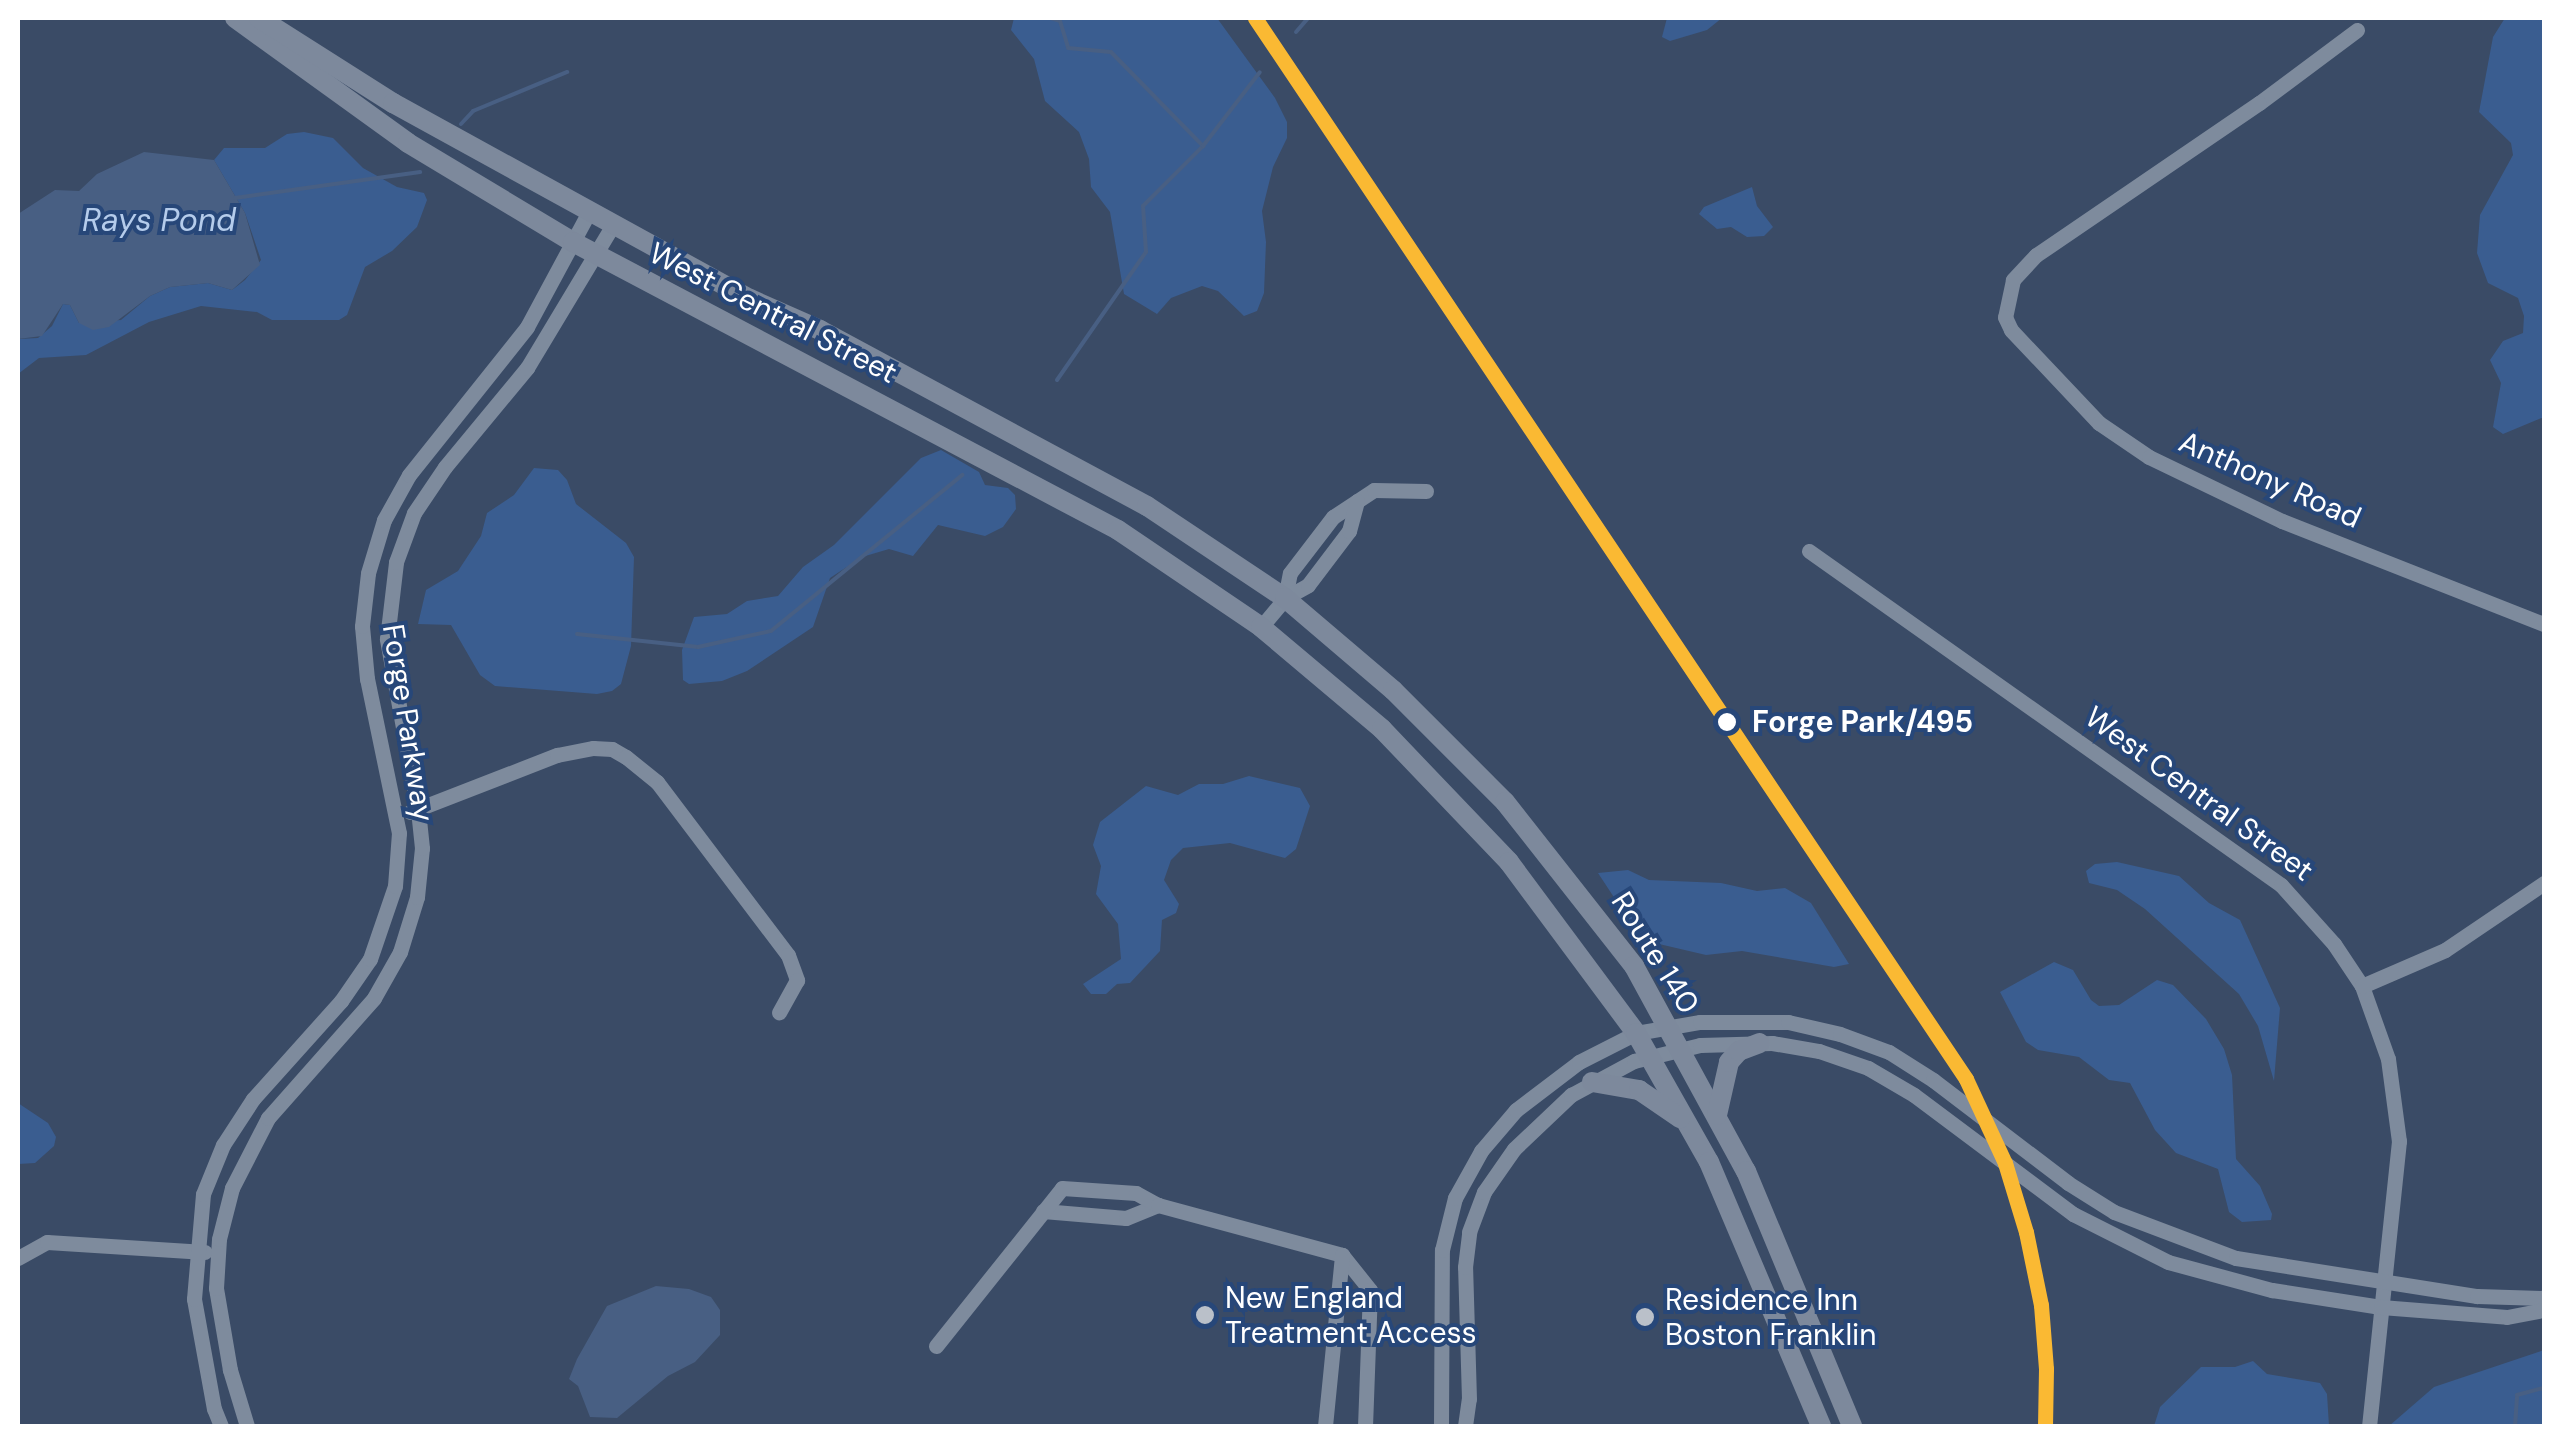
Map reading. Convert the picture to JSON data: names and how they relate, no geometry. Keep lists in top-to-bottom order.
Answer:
{
  "streets": {
    "main road": ["West Central Street", "Route 140"],
    "street": ["Anthony Road", "Forge Parkway"]
  },
  "crossings": [
    ["West Central Street", "Forge Parkway"],
    ["West Central Street", "Route 140"]
  ],
  "water": ["Rays Pond"],
  "places": ["Forge Park/495", "New England Treatment Access", "Residence Inn Boston Franklin"]
}
